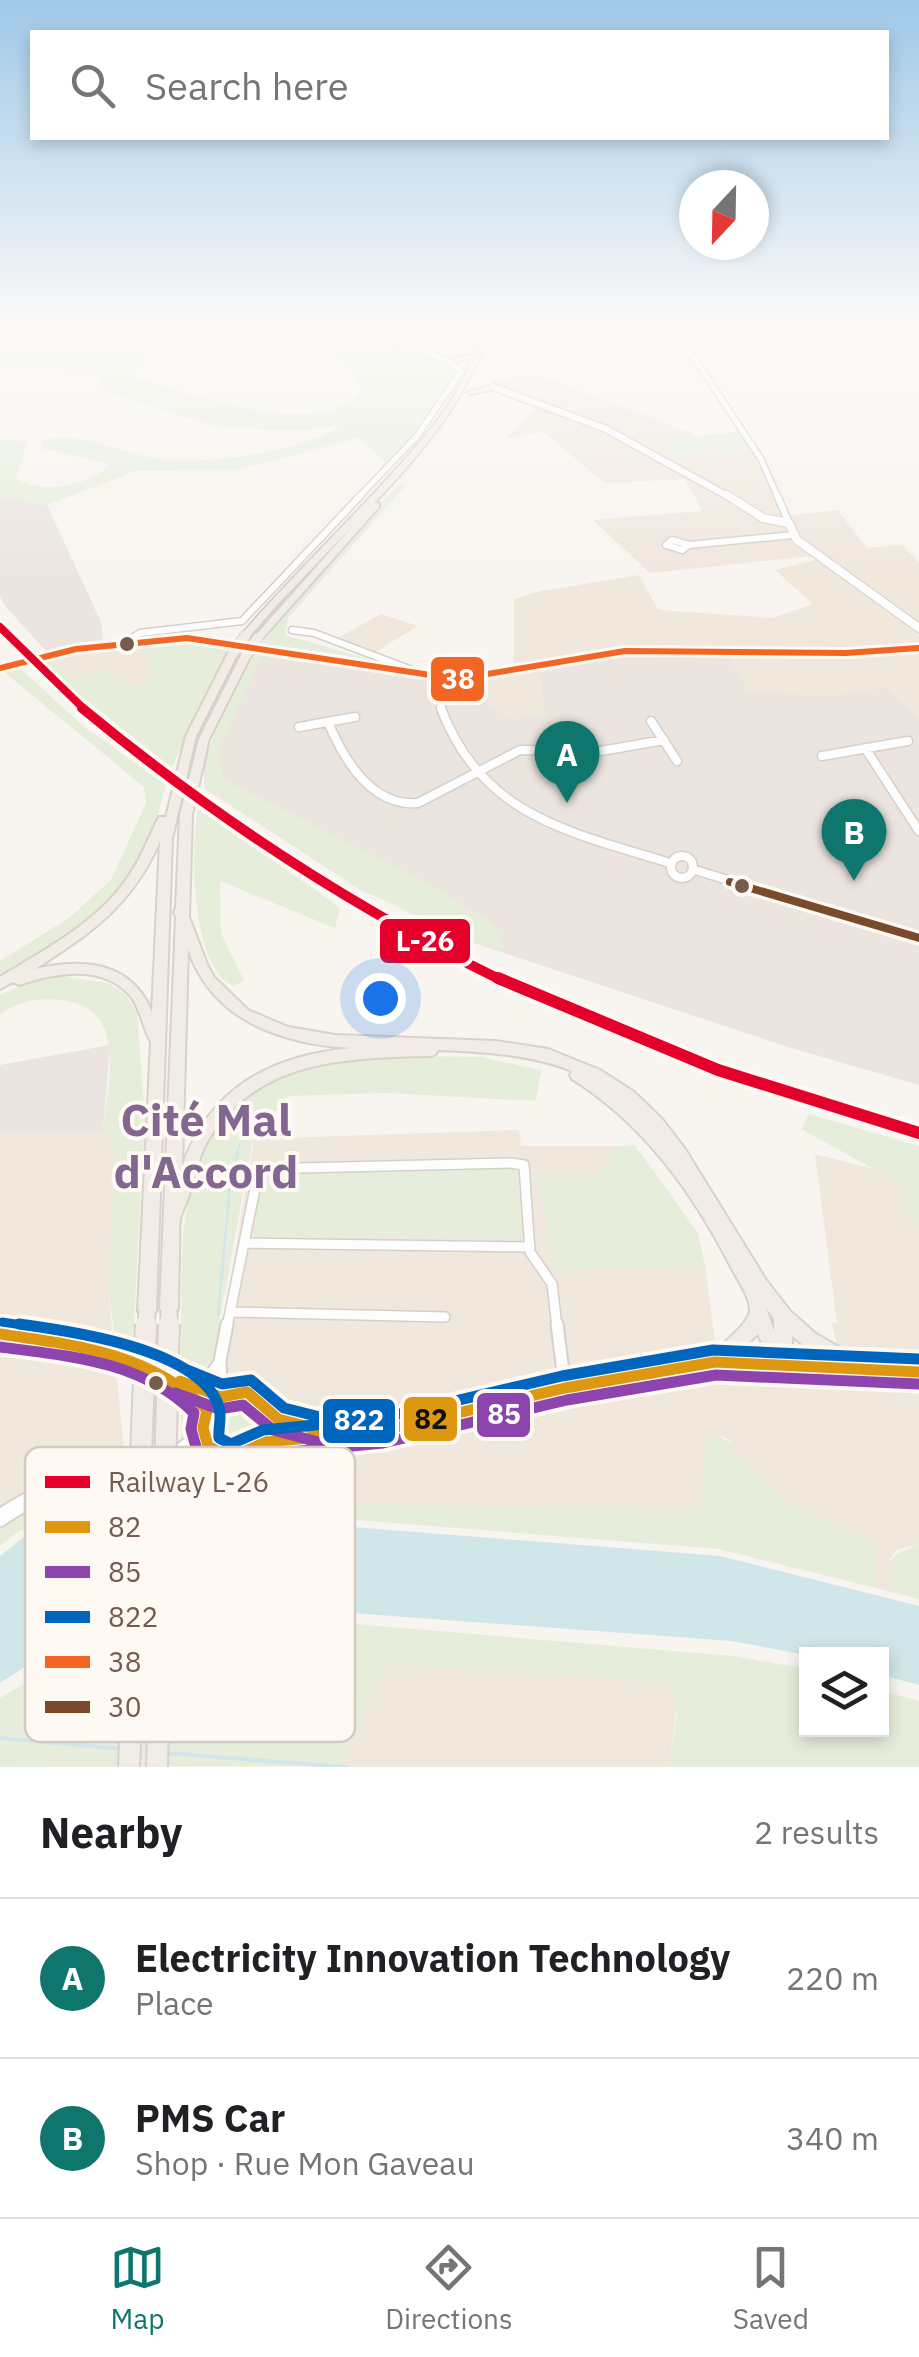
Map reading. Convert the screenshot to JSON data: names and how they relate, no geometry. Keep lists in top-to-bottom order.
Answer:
{
  "districts": ["Cité Mal d'Accord"],
  "lines": [
    "rail line L-26",
    "transit line 38",
    "transit line 30",
    "transit line 822",
    "transit line 82",
    "transit line 85"
  ],
  "legend": [
    "Railway L-26",
    "82",
    "85",
    "822",
    "38",
    "30"
  ],
  "north": "bottom",
  "page": {
    "search": "Search here",
    "pins": ["A", "B"],
    "heading": ["Nearby", "2 results"],
    "list": [
      {
        "mark": "A",
        "name": "Electricity Innovation Technology",
        "note": "Place",
        "value": "220 m"
      },
      {
        "mark": "B",
        "name": "PMS Car",
        "note": "Shop · Rue Mon Gaveau",
        "value": "340 m"
      }
    ],
    "nav": ["Map", "Directions", "Saved"]
  }
}
